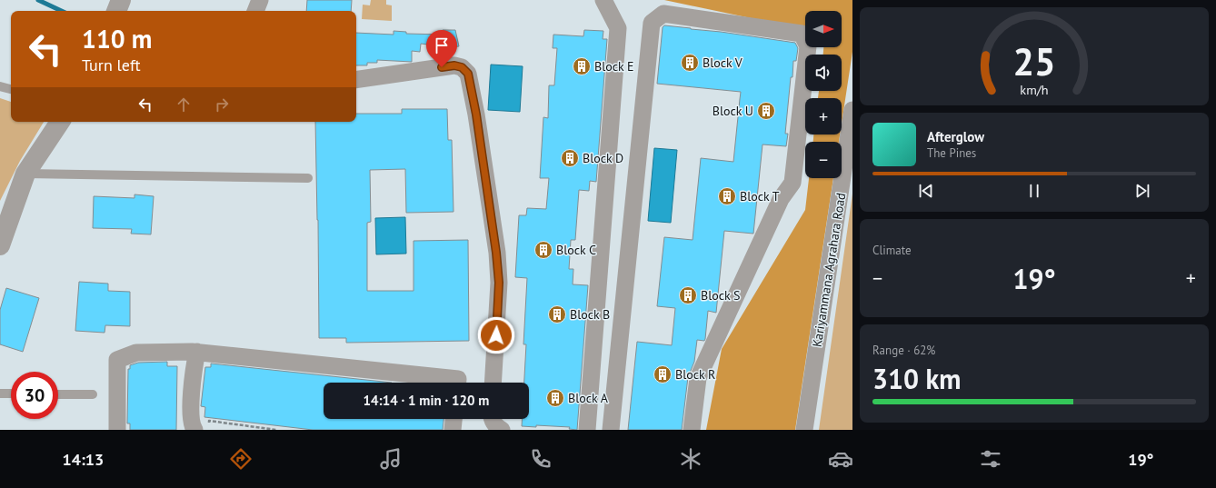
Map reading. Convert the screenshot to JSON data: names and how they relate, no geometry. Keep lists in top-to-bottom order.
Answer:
{
  "streets": {
    "street": ["Kariyammana Agrahara Road"]
  },
  "places": {
    "building": [
      "Block V",
      "Block E",
      "Block U",
      "Block D",
      "Block T",
      "Block C",
      "Block S",
      "Block B",
      "Block R",
      "Block A"
    ]
  },
  "north": "right",
  "page": {
    "map_buttons": ["+", "−"],
    "turn": ["110 m", "Turn left"],
    "song": ["Afterglow", "The Pines"],
    "tile": [
      "Climate",
      ["Range · 62%", "310 km"]
    ],
    "heat": ["−", "19°", "+"],
    "limit": "30",
    "trip": "14:14 · 1 min · 120 m",
    "tabs": ["14:13", "19°"],
    "gauge": ["25", "km/h"]
  }
}
